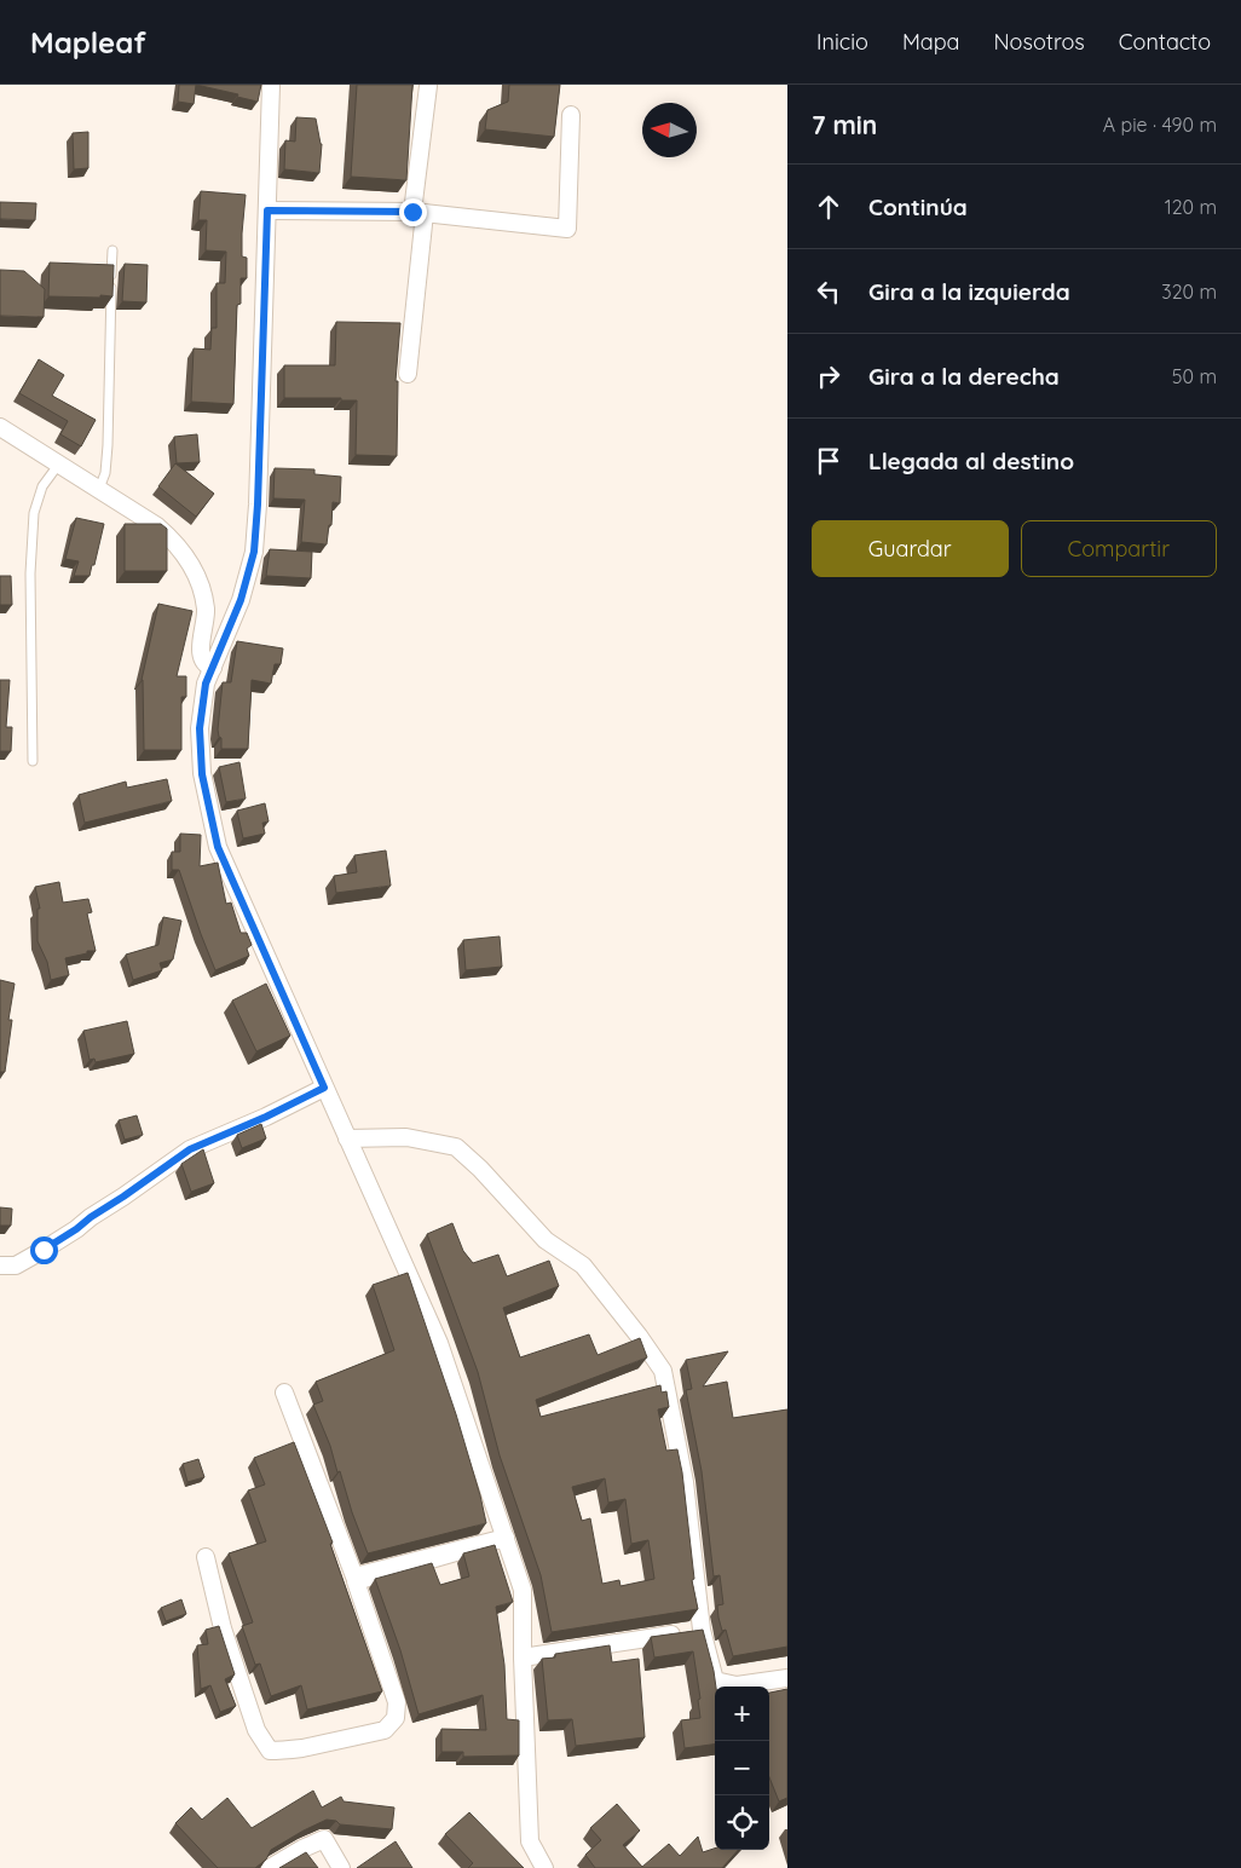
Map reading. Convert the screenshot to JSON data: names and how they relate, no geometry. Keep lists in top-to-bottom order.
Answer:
{
  "north": "left",
  "page": {
    "header": "Mapleaf",
    "nav": [
      "Inicio",
      "Mapa",
      "Nosotros",
      "Contacto"
    ],
    "heading": ["7 min", "A pie · 490 m"],
    "list": [
      ["Continúa", "120 m"],
      ["Gira a la izquierda", "320 m"],
      ["Gira a la derecha", "50 m"],
      "Llegada al destino"
    ],
    "buttons": ["Guardar", "Compartir"],
    "map_buttons": ["+", "−"]
  }
}
